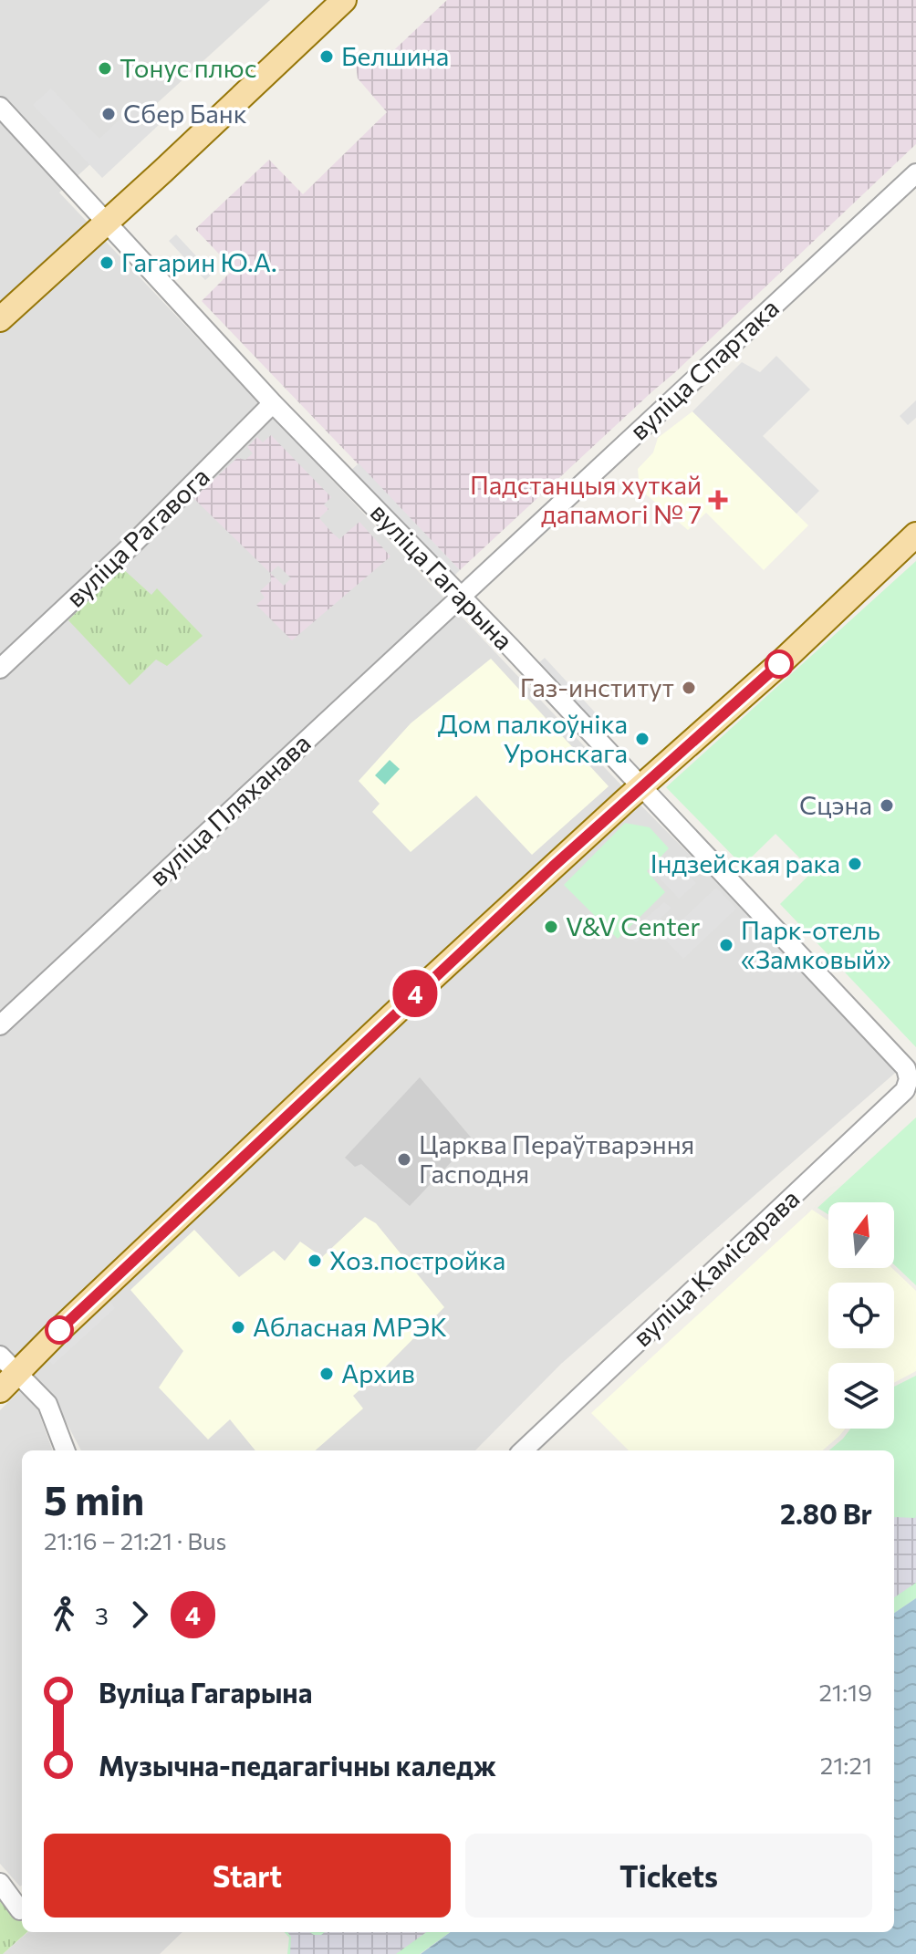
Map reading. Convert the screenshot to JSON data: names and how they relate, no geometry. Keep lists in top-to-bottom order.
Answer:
{
  "streets": {
    "street": [
      "вуліца Спартака",
      "вуліца Рагавога",
      "вуліца Гагарына",
      "вуліца Пляханава",
      "вуліца Камісарава"
    ]
  },
  "crossings": [
    ["вуліца Спартака", "вуліца Гагарына"],
    ["вуліца Спартака", "вуліца Пляханава"],
    ["вуліца Рагавога", "вуліца Гагарына"],
    ["вуліца Гагарына", "вуліца Пляханава"],
    ["вуліца Гагарына", "вуліца Камісарава"]
  ],
  "places": {
    "other": [
      "Белшина",
      "Тонус плюс",
      "Сбер Банк",
      "Гагарин Ю.А.",
      "Газ-институт",
      "Дом палкоўніка Уронскага",
      "Сцэна",
      "Індзейская рака",
      "V&V Center",
      "Парк-отель «Замковый»",
      "Царква Пераўтварэння Гасподня",
      "Хоз.постройка",
      "Абласная МРЭК",
      "Архив"
    ],
    "health": ["Падстанцыя хуткай дапамогі № 7"]
  },
  "lines": ["bus line 4"],
  "north": "top",
  "page": {
    "on_map": "4",
    "heading": ["5 min", "21:16 – 21:21 · Bus", "2.80 Br"],
    "legs": ["3", "4"],
    "list": [
      {
        "name": "Вуліца Гагарына",
        "value": "21:19"
      },
      {
        "name": "Музычна-педагагічны каледж",
        "value": "21:21"
      }
    ],
    "buttons": ["Start", "Tickets"]
  }
}
